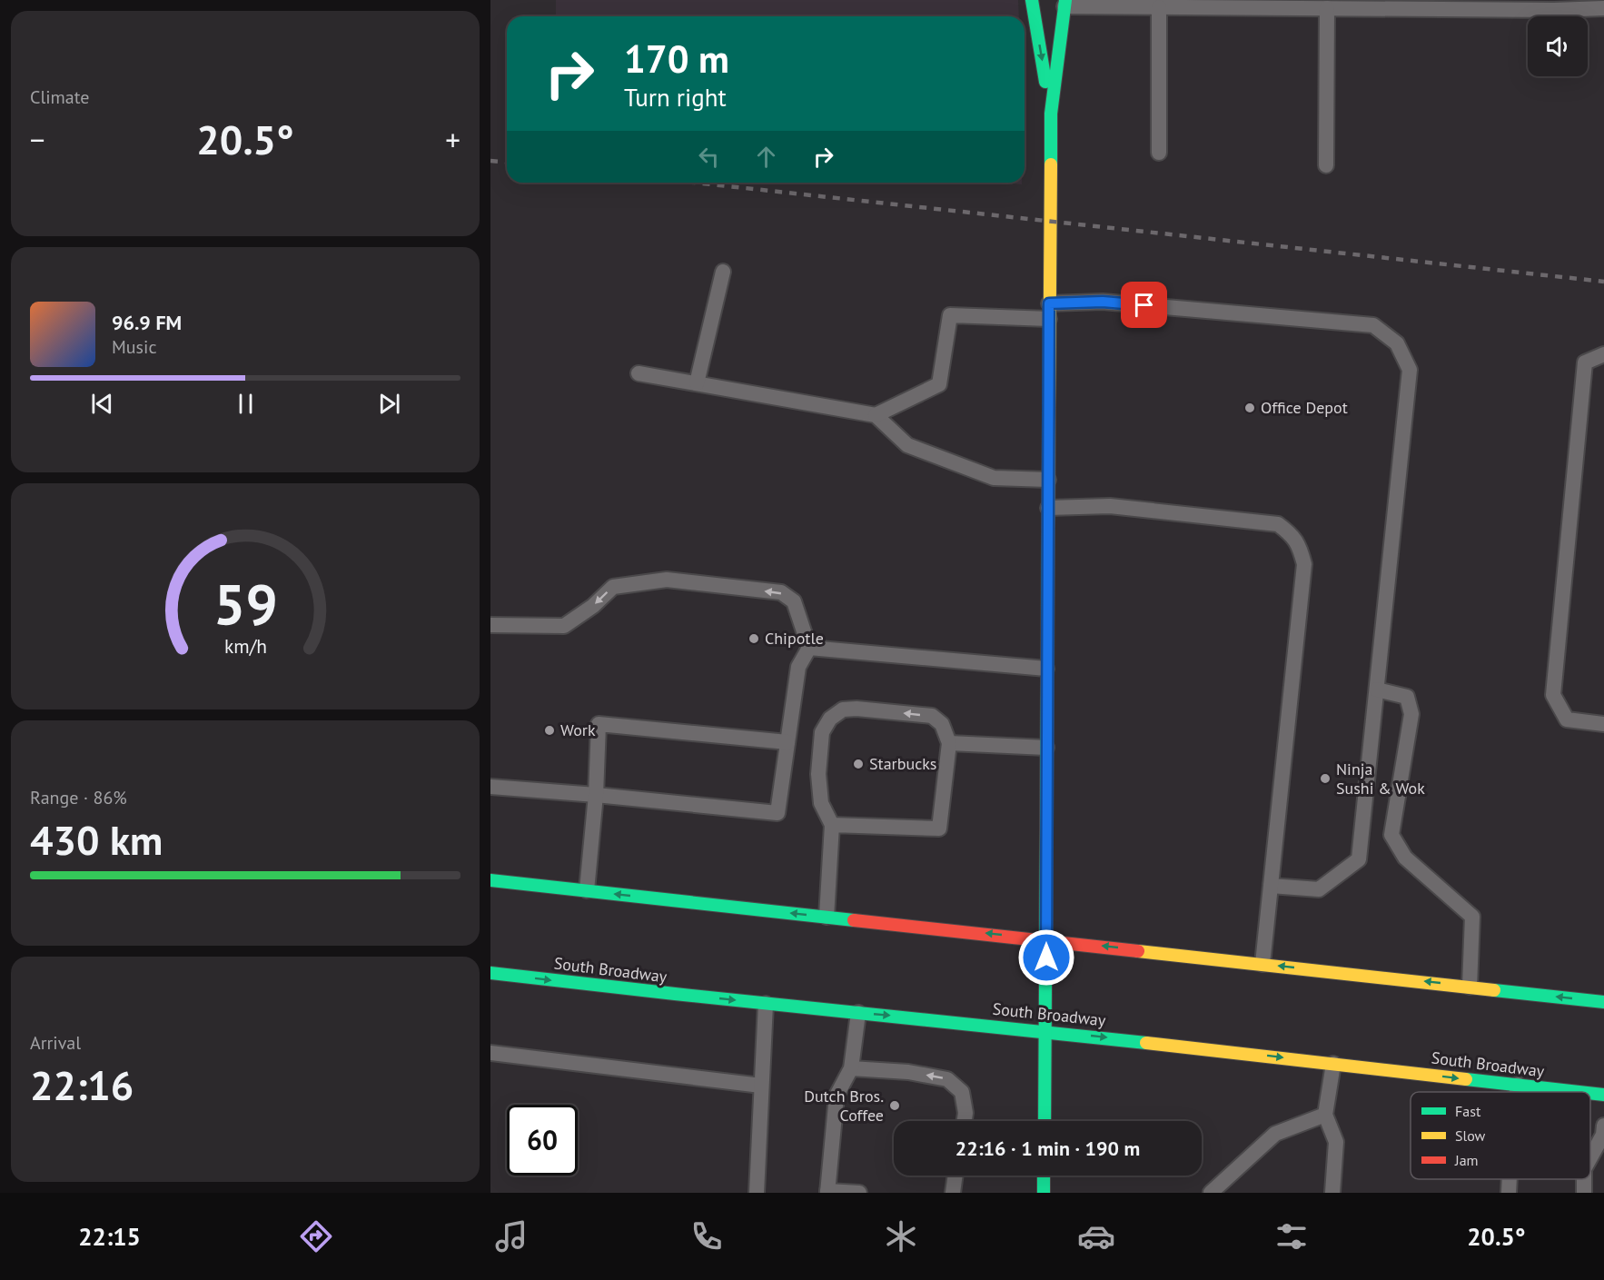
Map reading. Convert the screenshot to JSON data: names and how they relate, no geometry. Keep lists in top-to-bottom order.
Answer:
{
  "streets": {
    "main road": ["South Broadway"]
  },
  "places": [
    "Office Depot",
    "Chipotle",
    "Work",
    "Starbucks",
    "Ninja Sushi & Wok",
    "Dutch Bros. Coffee"
  ],
  "legend": ["Fast", "Slow", "Jam"],
  "page": {
    "tile": [
      "Climate",
      ["Range · 86%", "430 km"],
      ["Arrival", "22:16"]
    ],
    "turn": ["170 m", "Turn right"],
    "heat": ["−", "20.5°", "+"],
    "song": ["96.9 FM", "Music"],
    "limit": "60",
    "trip": "22:16 · 1 min · 190 m",
    "tabs": ["22:15", "20.5°"],
    "gauge": ["59", "km/h"]
  }
}
